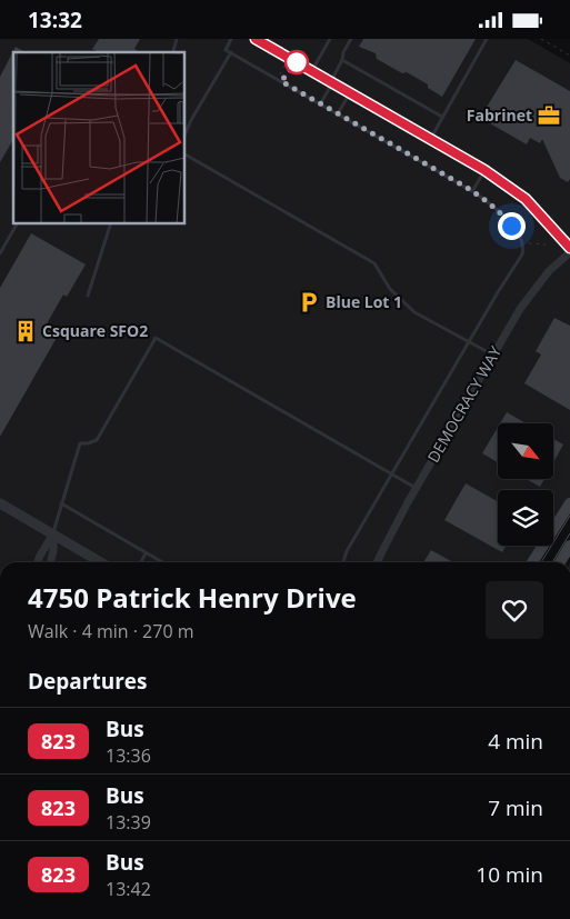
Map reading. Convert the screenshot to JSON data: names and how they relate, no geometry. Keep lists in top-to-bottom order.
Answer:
{
  "streets": {
    "street": ["DEMOCRACY WAY"]
  },
  "places": {
    "office": ["Fabrinet"],
    "parking": ["Blue Lot 1"],
    "building": ["Csquare SFO2"]
  },
  "lines": ["bus line 823"],
  "north": "bottom right",
  "page": {
    "status": "13:32",
    "heading": [
      ["4750 Patrick Henry Drive", "Walk · 4 min · 270 m"],
      "Departures"
    ],
    "list": [
      {
        "mark": "823",
        "name": "Bus",
        "note": "13:36",
        "value": "4 min"
      },
      {
        "mark": "823",
        "name": "Bus",
        "note": "13:39",
        "value": "7 min"
      },
      {
        "mark": "823",
        "name": "Bus",
        "note": "13:42",
        "value": "10 min"
      }
    ]
  }
}
